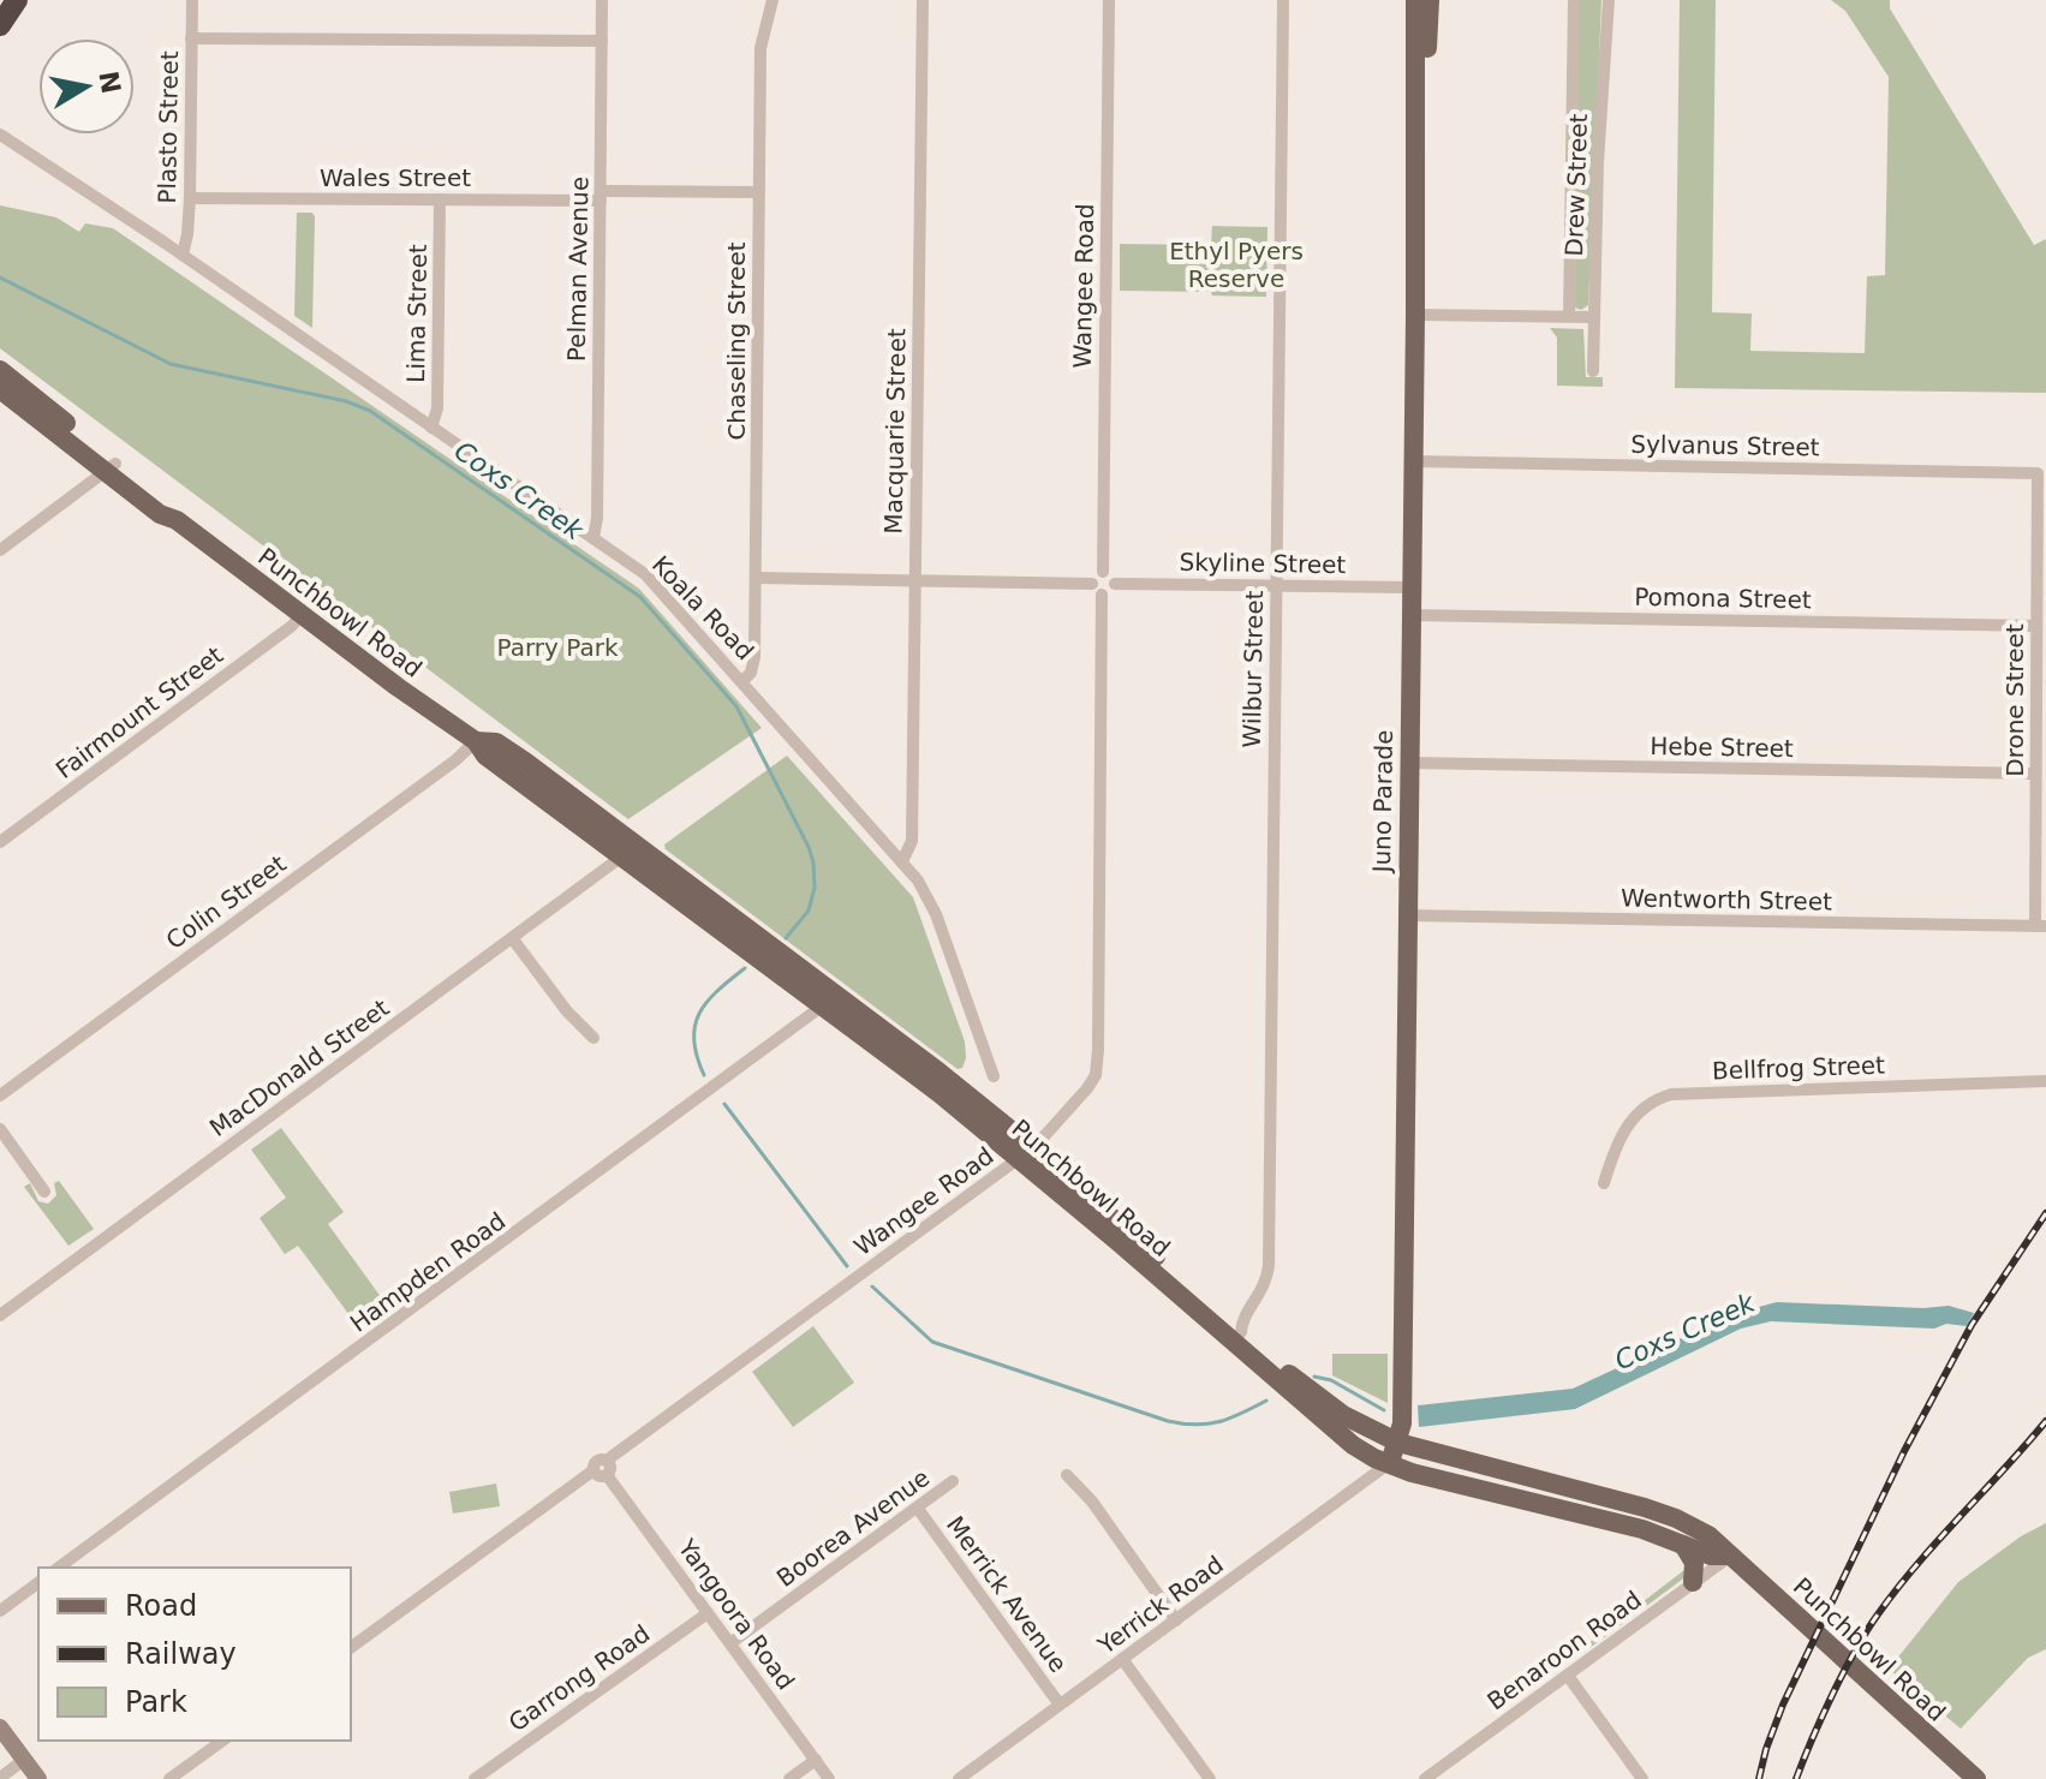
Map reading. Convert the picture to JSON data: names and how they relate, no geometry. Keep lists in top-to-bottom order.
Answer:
{
  "streets": {
    "main road": ["Punchbowl Road", "Juno Parade"],
    "street": [
      "Plasto Street",
      "Wales Street",
      "Drew Street",
      "Pelman Avenue",
      "Wangee Road",
      "Lima Street",
      "Chaseling Street",
      "Macquarie Street",
      "Sylvanus Street",
      "Skyline Street",
      "Pomona Street",
      "Koala Road",
      "Wilbur Street",
      "Drone Street",
      "Fairmount Street",
      "Hebe Street",
      "Wentworth Street",
      "Colin Street",
      "MacDonald Street",
      "Bellfrog Street",
      "Hampden Road",
      "Boorea Avenue",
      "Merrick Avenue",
      "Yerrick Road",
      "Yangoora Road",
      "Benaroon Road",
      "Garrong Road"
    ]
  },
  "crossings": [
    ["Plasto Street", "Wales Street"],
    ["Plasto Street", "Koala Road"],
    ["Wales Street", "Pelman Avenue"],
    ["Wales Street", "Lima Street"],
    ["Wales Street", "Chaseling Street"],
    ["Pelman Avenue", "Koala Road"],
    ["Wangee Road", "Skyline Street"],
    ["Wangee Road", "Punchbowl Road"],
    ["Wangee Road", "Yangoora Road"],
    ["Lima Street", "Koala Road"],
    ["Chaseling Street", "Koala Road"],
    ["Macquarie Street", "Koala Road"],
    ["Sylvanus Street", "Drone Street"],
    ["Sylvanus Street", "Juno Parade"],
    ["Skyline Street", "Wilbur Street"],
    ["Skyline Street", "Juno Parade"],
    ["Pomona Street", "Drone Street"],
    ["Pomona Street", "Juno Parade"],
    ["Punchbowl Road", "Wilbur Street"],
    ["Punchbowl Road", "Fairmount Street"],
    ["Punchbowl Road", "Juno Parade"],
    ["Punchbowl Road", "Colin Street"],
    ["Punchbowl Road", "MacDonald Street"],
    ["Punchbowl Road", "Hampden Road"],
    ["Punchbowl Road", "Yerrick Road"],
    ["Punchbowl Road", "Benaroon Road"],
    ["Drone Street", "Hebe Street"],
    ["Drone Street", "Wentworth Street"],
    ["Hebe Street", "Juno Parade"],
    ["Juno Parade", "Wentworth Street"],
    ["Juno Parade", "Yerrick Road"],
    ["Boorea Avenue", "Merrick Avenue"],
    ["Boorea Avenue", "Yangoora Road"],
    ["Merrick Avenue", "Yerrick Road"],
    ["Yangoora Road", "Garrong Road"]
  ],
  "water": ["Coxs Creek"],
  "parks": ["Ethyl Pyers Reserve", "Parry Park"],
  "legend": ["Road", "Railway", "Park"],
  "north": "right"
}
